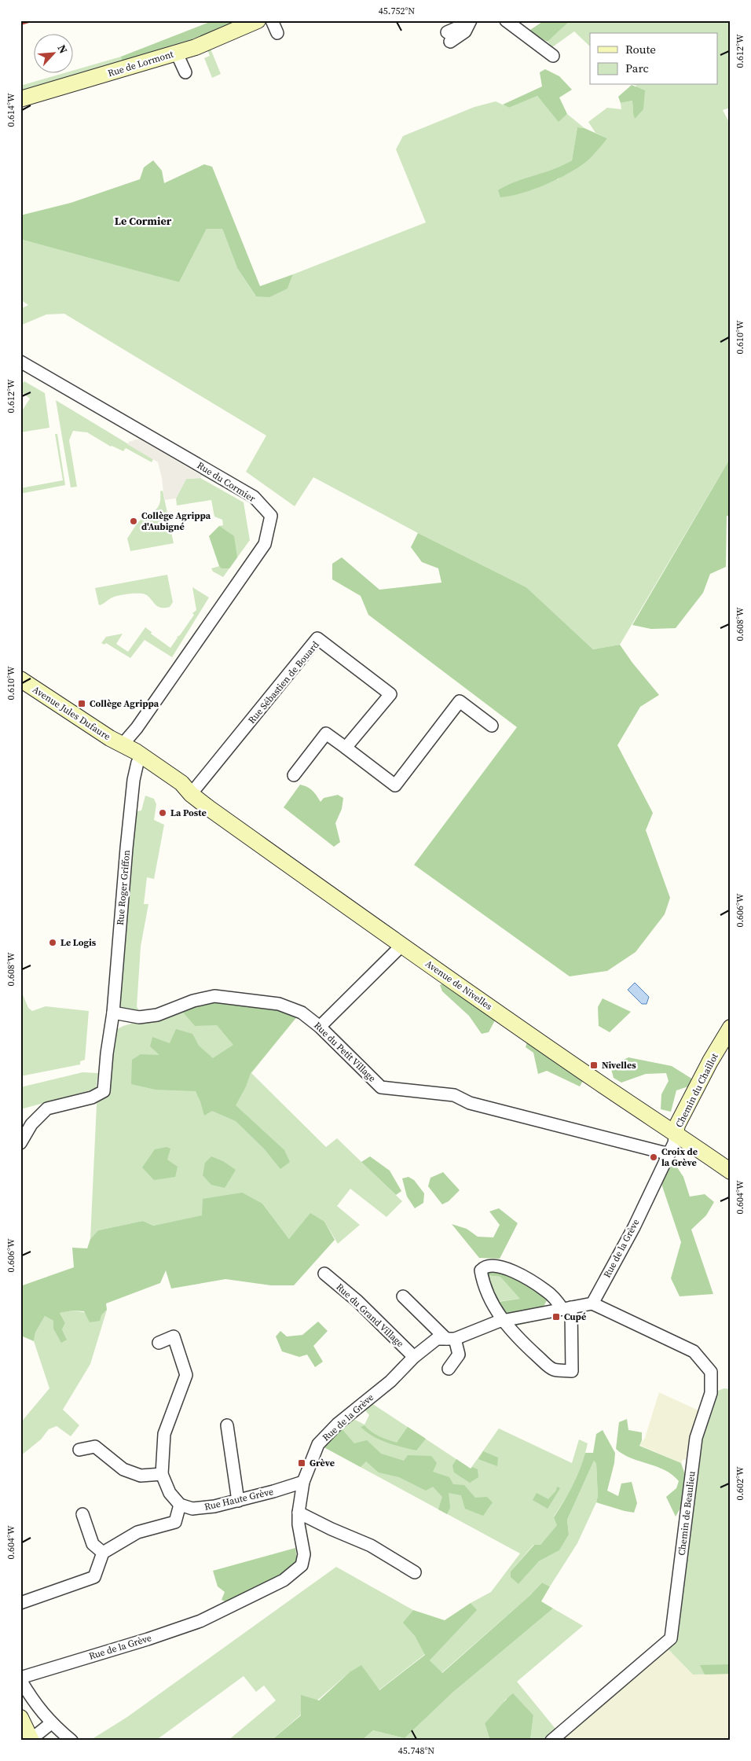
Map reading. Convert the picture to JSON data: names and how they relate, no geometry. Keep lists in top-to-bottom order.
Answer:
{
  "streets": {
    "main road": [
      "Rue de Lormont",
      "Avenue Jules Dufaure",
      "Avenue de Nivelles",
      "Chemin du Chaillot"
    ],
    "street": [
      "Rue du Cormier",
      "Rue Sébastien de Bouard",
      "Rue Roger Griffon",
      "Rue du Petit Village",
      "Rue de la Grève",
      "Rue du Grand Village",
      "Rue Haute Grève",
      "Chemin de Beaulieu"
    ]
  },
  "crossings": [
    ["Rue du Cormier", "Avenue Jules Dufaure"],
    ["Rue du Cormier", "Avenue de Nivelles"],
    ["Rue Sébastien de Bouard", "Avenue de Nivelles"],
    ["Avenue Jules Dufaure", "Avenue de Nivelles"],
    ["Rue Roger Griffon", "Avenue de Nivelles"],
    ["Rue Roger Griffon", "Rue du Petit Village"],
    ["Avenue de Nivelles", "Chemin du Chaillot"],
    ["Avenue de Nivelles", "Rue de la Grève"],
    ["Rue du Petit Village", "Rue de la Grève"],
    ["Chemin du Chaillot", "Rue de la Grève"],
    ["Rue de la Grève", "Rue du Grand Village"],
    ["Rue de la Grève", "Rue Haute Grève"],
    ["Rue de la Grève", "Chemin de Beaulieu"]
  ],
  "districts": ["Le Cormier"],
  "places": {
    "other": [
      "Collège Agrippa d'Aubigné",
      "La Poste",
      "Le Logis",
      "Croix de la Grève"
    ],
    "transit": [
      "Collège Agrippa",
      "Nivelles",
      "Cupé",
      "Grève"
    ]
  },
  "legend": ["Route", "Parc"],
  "north": "top right",
  "coordinates": [
    "45.752°N",
    "0.612°W",
    "0.614°W",
    "0.610°W",
    "0.608°W",
    "0.606°W",
    "0.604°W",
    "0.602°W",
    "45.748°N"
  ]
}
